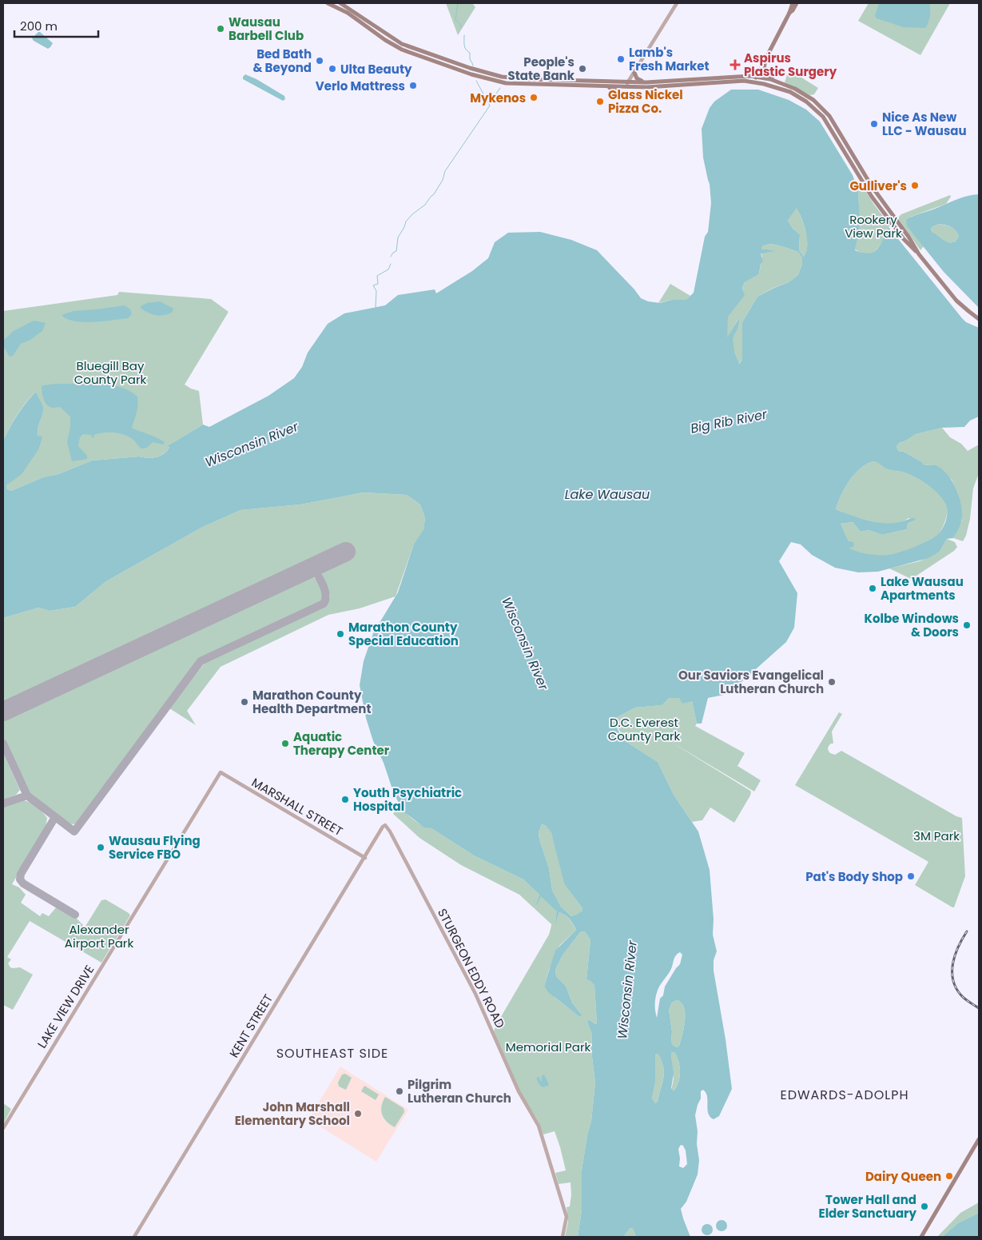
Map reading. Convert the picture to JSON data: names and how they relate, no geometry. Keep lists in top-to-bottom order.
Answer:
{
  "streets": {
    "street": [
      "MARSHALL STREET",
      "STURGEON EDDY ROAD",
      "LAKE VIEW DRIVE",
      "KENT STREET"
    ]
  },
  "crossings": [
    ["MARSHALL STREET", "LAKE VIEW DRIVE"],
    ["MARSHALL STREET", "KENT STREET"],
    ["STURGEON EDDY ROAD", "KENT STREET"]
  ],
  "districts": ["SOUTHEAST SIDE", "EDWARDS-ADOLPH"],
  "water": ["Big Rib River", "Wisconsin River", "Lake Wausau"],
  "parks": [
    "Rookery View Park",
    "Bluegill Bay County Park",
    "D.C. Everest County Park",
    "3M Park",
    "Alexander Airport Park",
    "Memorial Park"
  ],
  "places": {
    "other": [
      "Wausau Barbell Club",
      "Lamb's Fresh Market",
      "Bed Bath & Beyond",
      "Ulta Beauty",
      "People's State Bank",
      "Verlo Mattress",
      "Mykenos",
      "Glass Nickel Pizza Co.",
      "Nice As New LLC - Wausau",
      "Gulliver's",
      "Lake Wausau Apartments",
      "Kolbe Windows & Doors",
      "Marathon County Special Education",
      "Our Saviors Evangelical Lutheran Church",
      "Marathon County Health Department",
      "Aquatic Therapy Center",
      "Youth Psychiatric Hospital",
      "Wausau Flying Service FBO",
      "Pat's Body Shop",
      "Pilgrim Lutheran Church",
      "John Marshall Elementary School",
      "Dairy Queen",
      "Tower Hall and Elder Sanctuary"
    ],
    "health": ["Aspirus Plastic Surgery"]
  },
  "scale_bar": "200 m"
}
